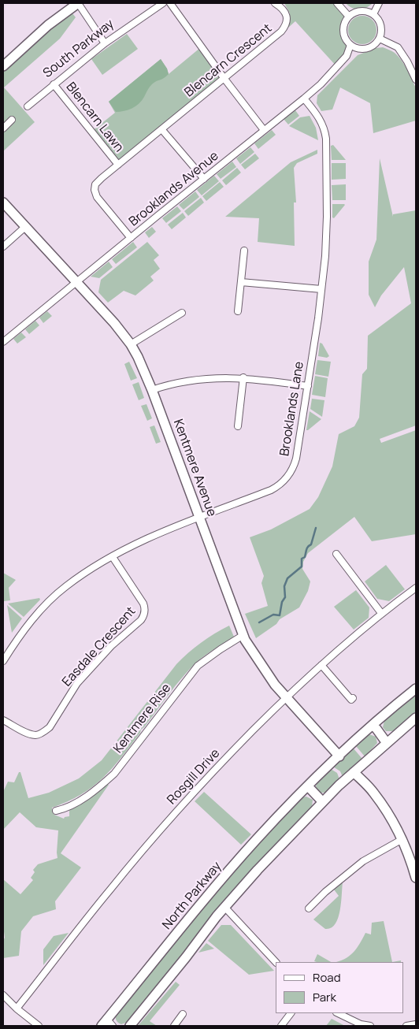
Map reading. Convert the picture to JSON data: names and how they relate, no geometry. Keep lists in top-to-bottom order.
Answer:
{
  "streets": {
    "street": [
      "South Parkway",
      "Blencarn Crescent",
      "Blencarn Lawn",
      "Brooklands Avenue",
      "Brooklands Lane",
      "Kentmere Avenue",
      "Easdale Crescent",
      "Kentmere Rise",
      "Rosgill Drive",
      "North Parkway"
    ]
  },
  "crossings": [
    ["South Parkway", "Blencarn Lawn"],
    ["Blencarn Crescent", "Blencarn Lawn"],
    ["Blencarn Crescent", "Brooklands Avenue"],
    ["Brooklands Avenue", "Brooklands Lane"],
    ["Brooklands Avenue", "Kentmere Avenue"],
    ["Brooklands Lane", "Kentmere Avenue"],
    ["Brooklands Lane", "Easdale Crescent"],
    ["Kentmere Avenue", "Kentmere Rise"],
    ["Kentmere Avenue", "Rosgill Drive"],
    ["Kentmere Avenue", "North Parkway"]
  ],
  "legend": ["Road", "Park"]
}
